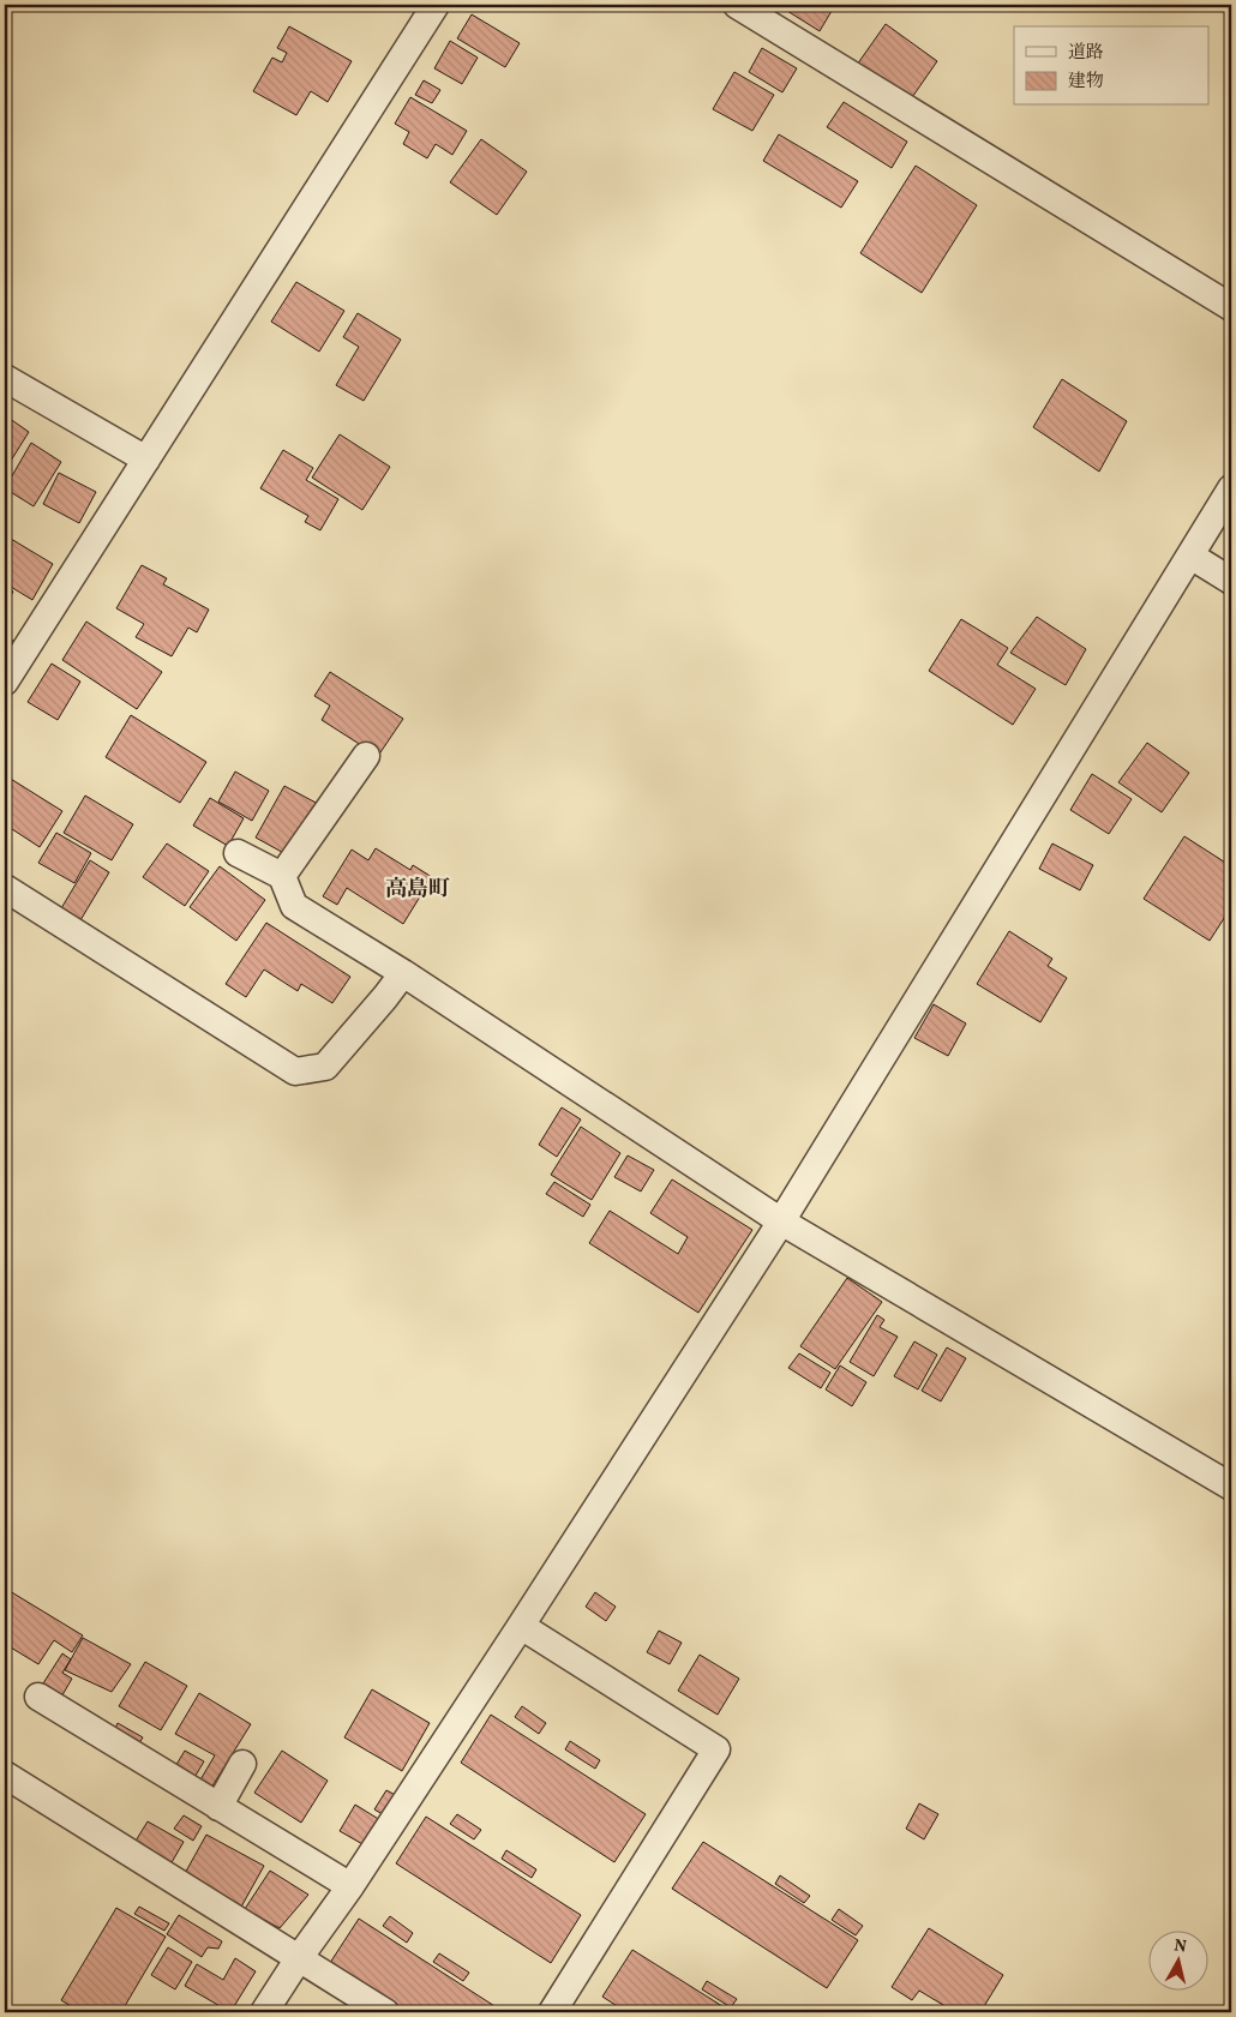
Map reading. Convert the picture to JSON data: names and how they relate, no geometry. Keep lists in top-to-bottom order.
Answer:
{
  "districts": ["高島町"],
  "legend": ["道路", "建物"],
  "north": "top"
}
